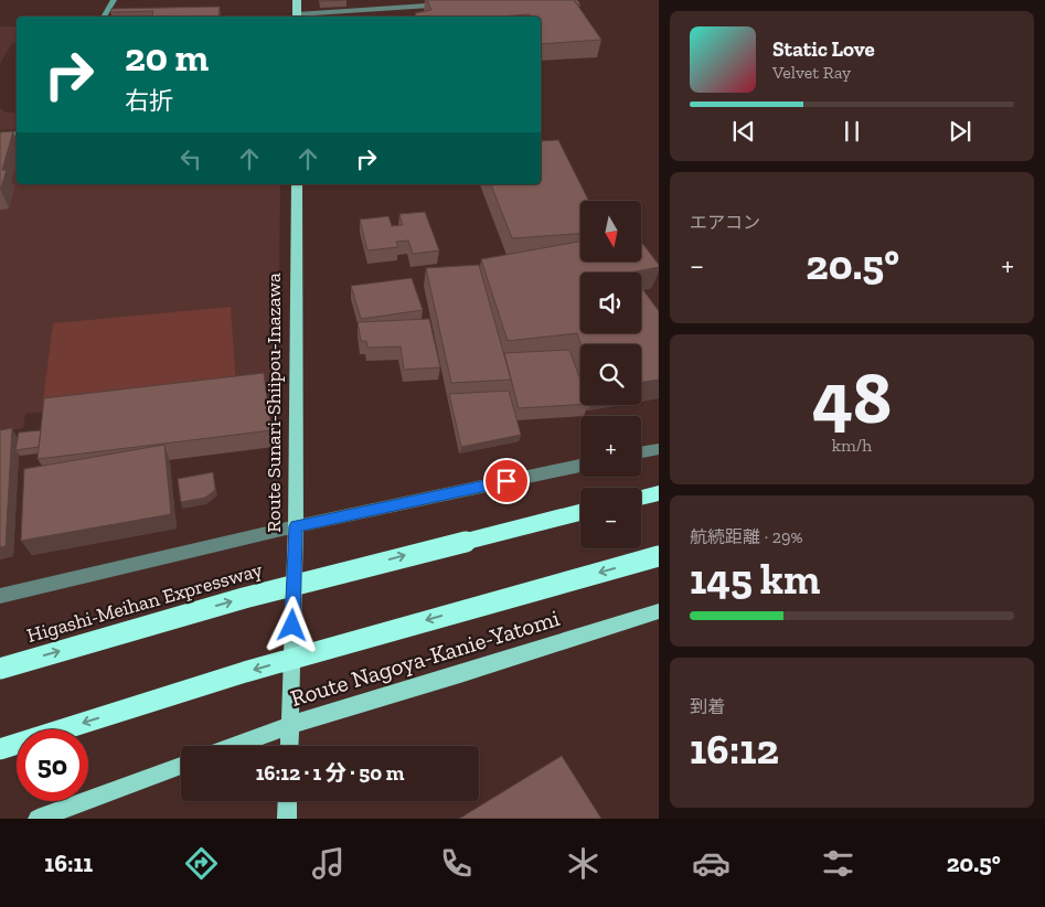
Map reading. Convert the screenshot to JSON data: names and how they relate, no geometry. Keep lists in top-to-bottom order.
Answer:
{
  "streets": {
    "highway": ["Higashi-Meihan Expressway"],
    "main road": ["Route Sunari-Shiipou-Inazawa", "Route Nagoya-Kanie-Yatomi"]
  },
  "crossings": [
    ["Route Sunari-Shiipou-Inazawa", "Route Nagoya-Kanie-Yatomi"]
  ],
  "north": "bottom",
  "page": {
    "turn": ["20 m", "右折"],
    "song": ["Static Love", "Velvet Ray"],
    "tile": [
      "エアコン",
      ["48", "km/h"],
      ["航続距離 · 29%", "145 km"],
      ["到着", "16:12"]
    ],
    "map_buttons": ["+", "−"],
    "heat": ["−", "20.5°", "+"],
    "limit": "50",
    "trip": "16:12 · 1 分 · 50 m",
    "tabs": ["16:11", "20.5°"]
  }
}
